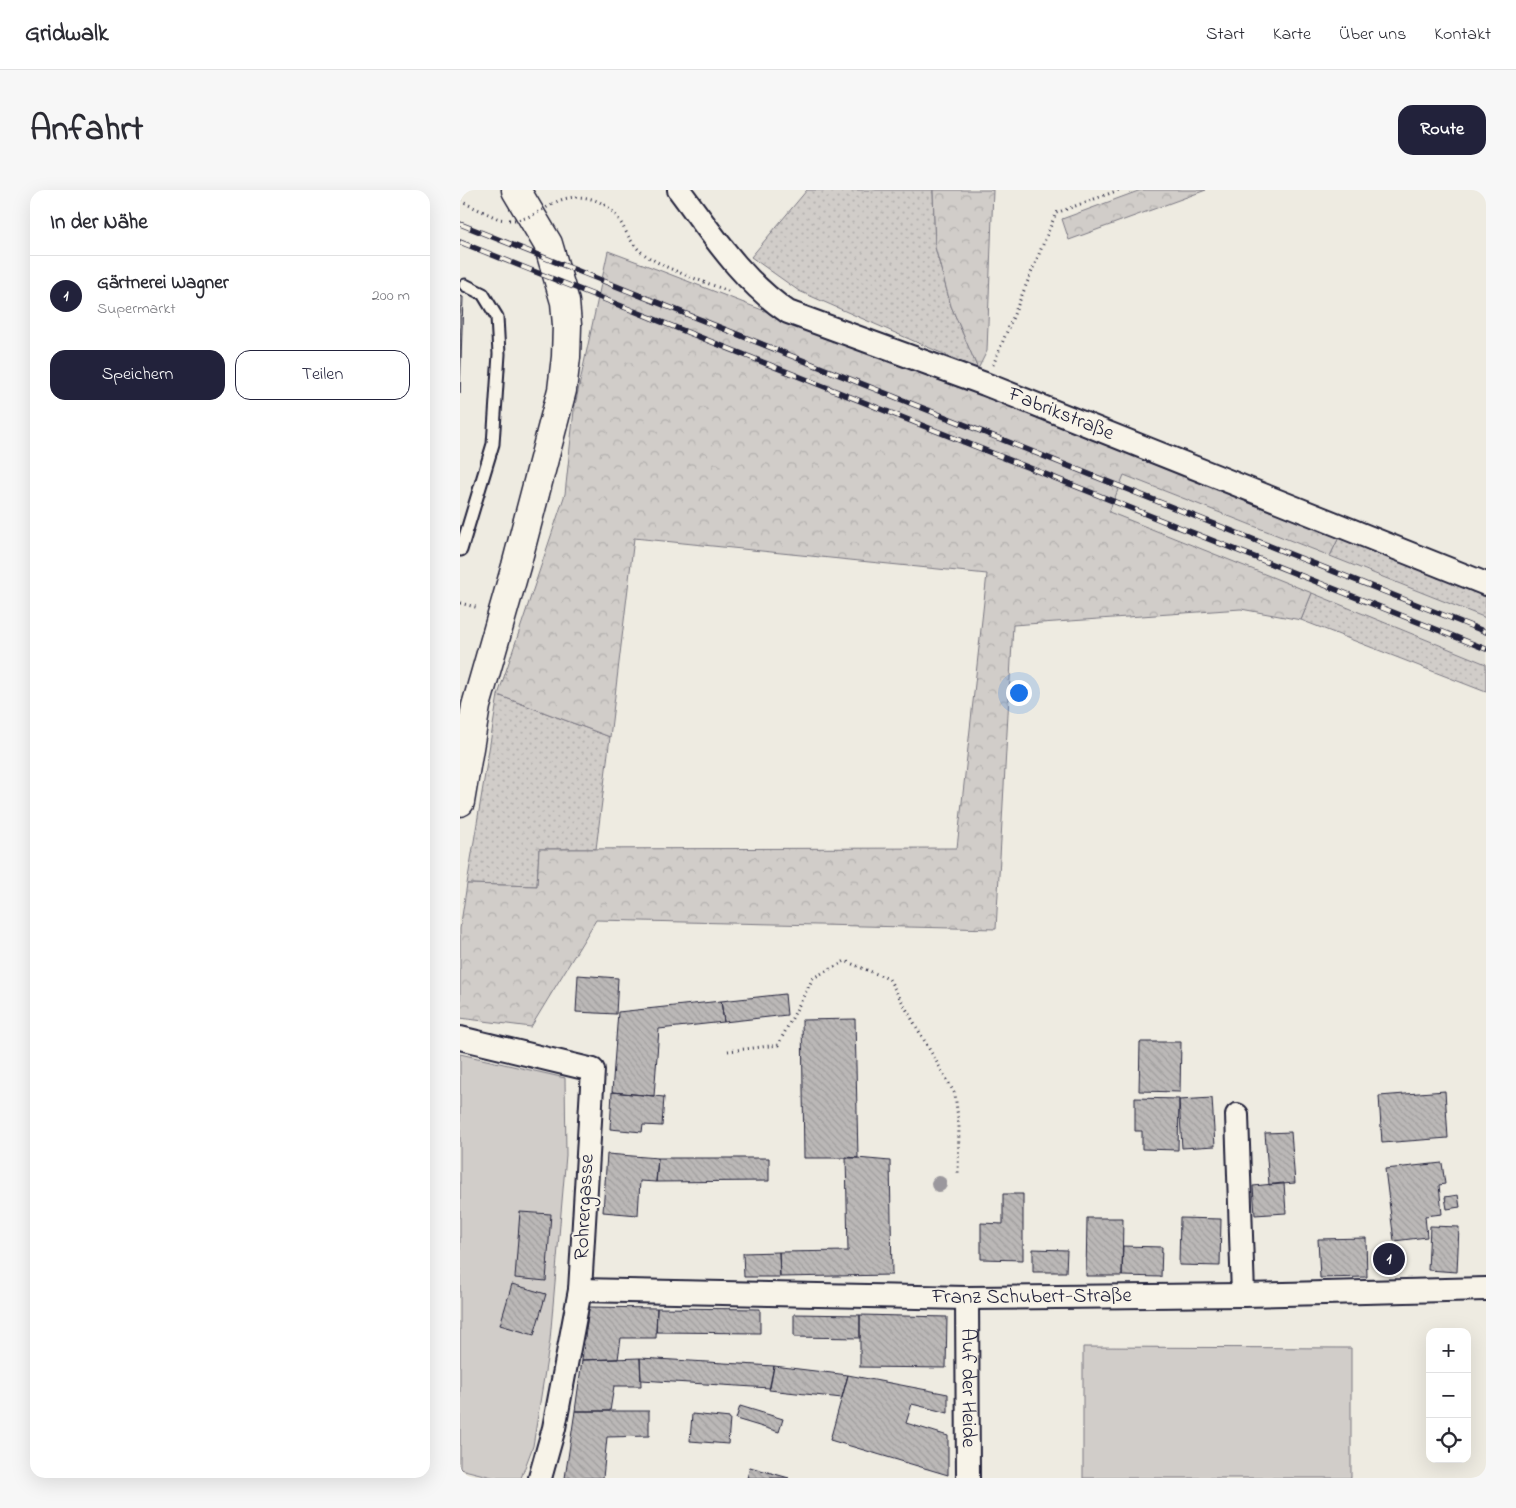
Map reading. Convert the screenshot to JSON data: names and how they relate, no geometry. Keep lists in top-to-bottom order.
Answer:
{
  "streets": {
    "street": [
      "Fabrikstraße",
      "Rohrergasse",
      "Franz Schubert-Straße",
      "Auf der Heide"
    ]
  },
  "crossings": [
    ["Rohrergasse", "Franz Schubert-Straße"],
    ["Franz Schubert-Straße", "Auf der Heide"]
  ],
  "page": {
    "header": "Gridwalk",
    "nav": [
      "Start",
      "Karte",
      "Über uns",
      "Kontakt"
    ],
    "title": "Anfahrt",
    "buttons": [
      "Route",
      ["Speichern", "Teilen"]
    ],
    "heading": "In der Nähe",
    "list": [
      {
        "mark": "1",
        "name": "Gärtnerei Wagner",
        "note": "Supermarkt",
        "value": "200 m"
      }
    ],
    "pins": "1",
    "map_buttons": ["+", "−"]
  }
}
